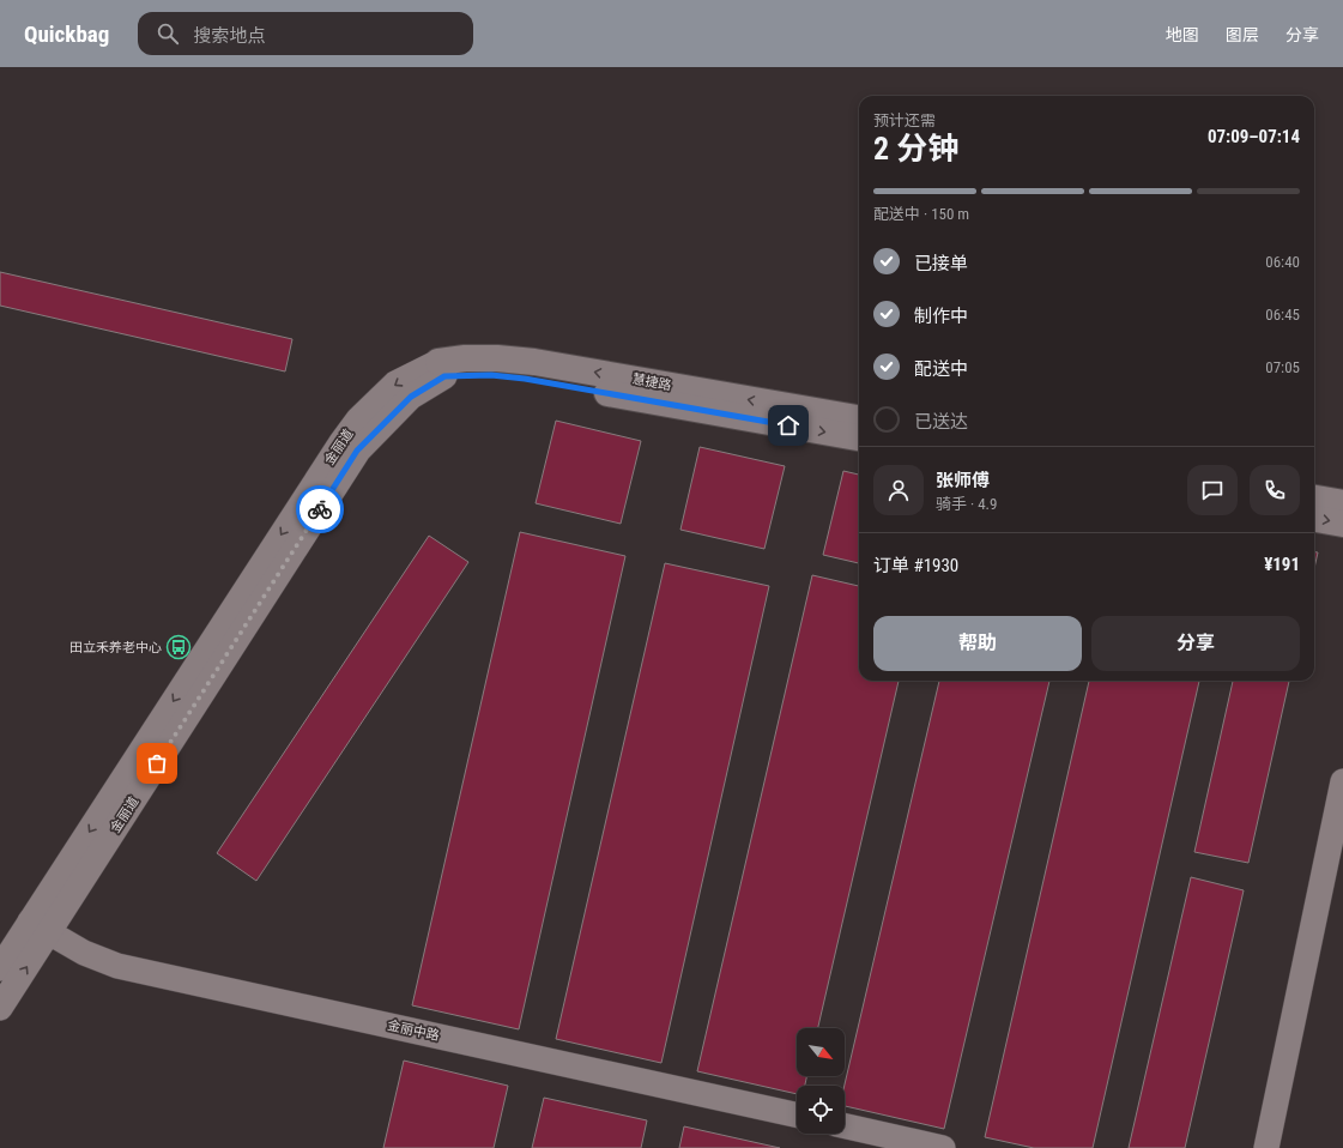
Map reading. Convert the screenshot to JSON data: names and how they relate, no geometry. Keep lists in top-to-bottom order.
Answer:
{
  "streets": {
    "main road": ["慧捷路"],
    "street": ["金丽道", "金丽中路"]
  },
  "crossings": [
    ["慧捷路", "金丽道"],
    ["金丽道", "金丽中路"]
  ],
  "places": {
    "bus stop": ["田立禾养老中心"]
  },
  "north": "bottom right",
  "page": {
    "header": "Quickbag",
    "search": "搜索地点",
    "nav": ["地图", "图层", "分享"],
    "heading": ["2 分钟", "预计还需", "07:09–07:14"],
    "panel": [
      "张师傅",
      "骑手 · 4.9",
      "订单 #1930",
      "¥191"
    ],
    "bar": "配送中 · 150 m",
    "list": [
      ["已接单", "06:40"],
      ["制作中", "06:45"],
      ["配送中", "07:05"],
      "已送达"
    ],
    "buttons": ["帮助", "分享"]
  }
}
